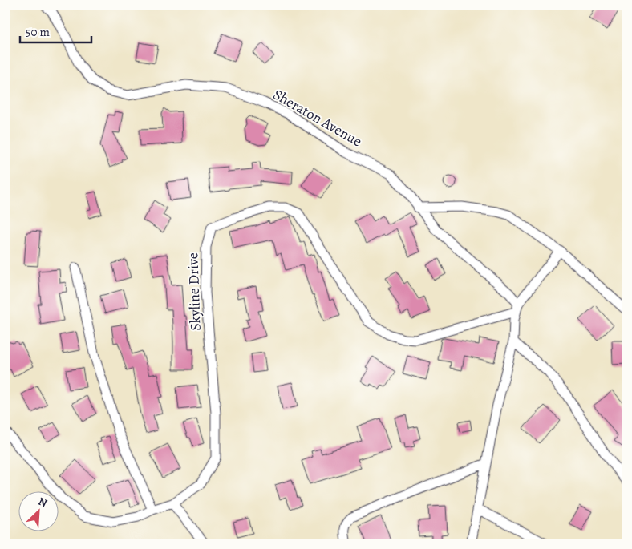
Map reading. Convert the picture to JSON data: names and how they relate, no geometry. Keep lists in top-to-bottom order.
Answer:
{
  "streets": {
    "street": ["Sheraton Avenue", "Skyline Drive"]
  },
  "crossings": [
    ["Sheraton Avenue", "Skyline Drive"]
  ],
  "scale_bar": "50 m",
  "north": "top right"
}
